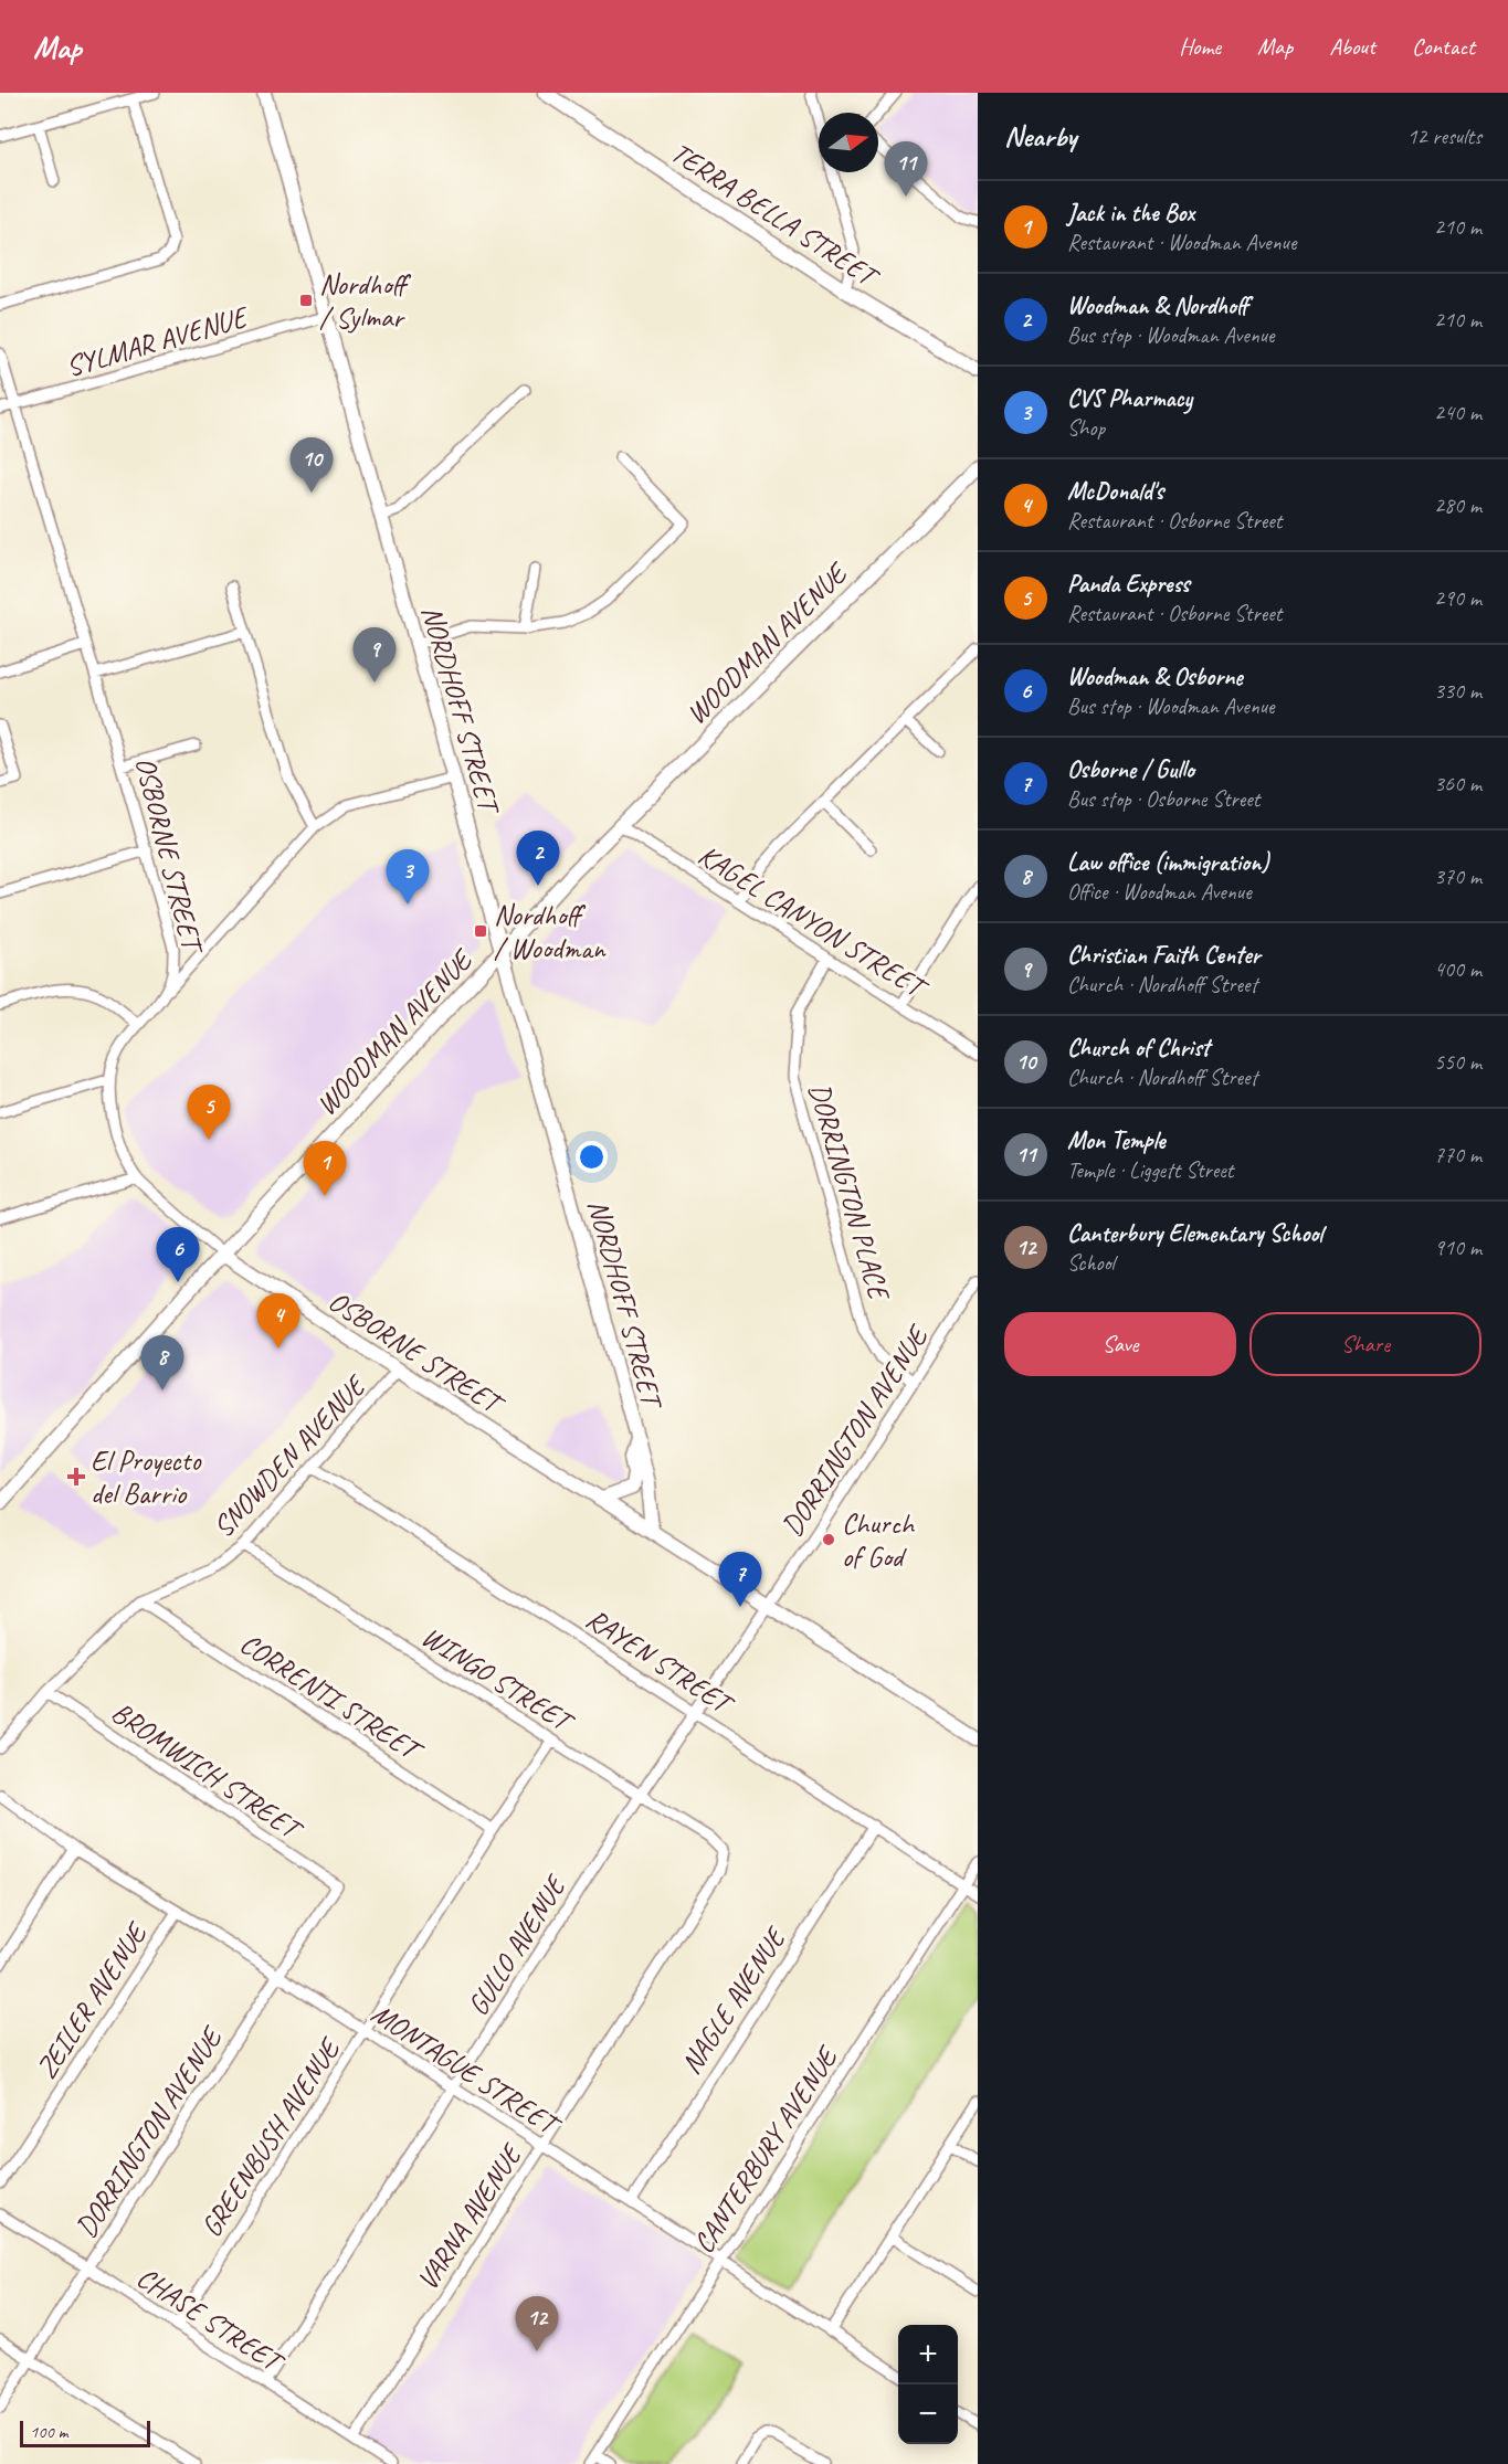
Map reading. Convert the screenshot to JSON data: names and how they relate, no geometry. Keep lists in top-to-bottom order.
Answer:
{
  "streets": {
    "main road": [
      "TERRA BELLA STREET",
      "WOODMAN AVENUE",
      "NORDHOFF STREET",
      "OSBORNE STREET"
    ],
    "street": [
      "SYLMAR AVENUE",
      "KAGEL CANYON STREET",
      "DORRINGTON PLACE",
      "DORRINGTON AVENUE",
      "SNOWDEN AVENUE",
      "RAYEN STREET",
      "WINGO STREET",
      "CORRENTI STREET",
      "BROMWICH STREET",
      "GULLO AVENUE",
      "ZEILER AVENUE",
      "NAGLE AVENUE",
      "MONTAGUE STREET",
      "GREENBUSH AVENUE",
      "CANTERBURY AVENUE",
      "VARNA AVENUE",
      "CHASE STREET"
    ]
  },
  "crossings": [
    ["SYLMAR AVENUE", "NORDHOFF STREET"],
    ["SYLMAR AVENUE", "OSBORNE STREET"],
    ["WOODMAN AVENUE", "NORDHOFF STREET"],
    ["WOODMAN AVENUE", "OSBORNE STREET"],
    ["WOODMAN AVENUE", "KAGEL CANYON STREET"],
    ["NORDHOFF STREET", "OSBORNE STREET"],
    ["OSBORNE STREET", "DORRINGTON AVENUE"],
    ["OSBORNE STREET", "SNOWDEN AVENUE"],
    ["OSBORNE STREET", "GULLO AVENUE"],
    ["KAGEL CANYON STREET", "DORRINGTON PLACE"],
    ["DORRINGTON PLACE", "DORRINGTON AVENUE"],
    ["DORRINGTON AVENUE", "BROMWICH STREET"],
    ["DORRINGTON AVENUE", "GULLO AVENUE"],
    ["DORRINGTON AVENUE", "MONTAGUE STREET"],
    ["DORRINGTON AVENUE", "CHASE STREET"],
    ["SNOWDEN AVENUE", "RAYEN STREET"],
    ["SNOWDEN AVENUE", "WINGO STREET"],
    ["SNOWDEN AVENUE", "CORRENTI STREET"],
    ["SNOWDEN AVENUE", "BROMWICH STREET"],
    ["RAYEN STREET", "GULLO AVENUE"],
    ["RAYEN STREET", "NAGLE AVENUE"],
    ["RAYEN STREET", "CANTERBURY AVENUE"],
    ["WINGO STREET", "GULLO AVENUE"],
    ["WINGO STREET", "GREENBUSH AVENUE"],
    ["WINGO STREET", "VARNA AVENUE"],
    ["CORRENTI STREET", "GREENBUSH AVENUE"],
    ["GULLO AVENUE", "MONTAGUE STREET"],
    ["GULLO AVENUE", "CHASE STREET"],
    ["ZEILER AVENUE", "MONTAGUE STREET"],
    ["NAGLE AVENUE", "MONTAGUE STREET"],
    ["MONTAGUE STREET", "GREENBUSH AVENUE"],
    ["MONTAGUE STREET", "CANTERBURY AVENUE"],
    ["MONTAGUE STREET", "VARNA AVENUE"],
    ["GREENBUSH AVENUE", "CHASE STREET"],
    ["VARNA AVENUE", "CHASE STREET"]
  ],
  "places": {
    "transit": ["Nordhoff / Sylmar", "Nordhoff / Woodman"],
    "health": ["El Proyecto del Barrio"],
    "other": ["Church of God"]
  },
  "scale_bar": "100 m",
  "north": "right",
  "page": {
    "header": "Map",
    "nav": [
      "Home",
      "Map",
      "About",
      "Contact"
    ],
    "heading": ["Nearby", "12 results"],
    "pins": [
      "11",
      "10",
      "9",
      "2",
      "3",
      "5",
      "1",
      "6",
      "4",
      "8",
      "7",
      "12"
    ],
    "list": [
      {
        "mark": "1",
        "name": "Jack in the Box",
        "note": "Restaurant · Woodman Avenue",
        "value": "210 m"
      },
      {
        "mark": "2",
        "name": "Woodman & Nordhoff",
        "note": "Bus stop · Woodman Avenue",
        "value": "210 m"
      },
      {
        "mark": "3",
        "name": "CVS Pharmacy",
        "note": "Shop",
        "value": "240 m"
      },
      {
        "mark": "4",
        "name": "McDonald's",
        "note": "Restaurant · Osborne Street",
        "value": "280 m"
      },
      {
        "mark": "5",
        "name": "Panda Express",
        "note": "Restaurant · Osborne Street",
        "value": "290 m"
      },
      {
        "mark": "6",
        "name": "Woodman & Osborne",
        "note": "Bus stop · Woodman Avenue",
        "value": "330 m"
      },
      {
        "mark": "7",
        "name": "Osborne / Gullo",
        "note": "Bus stop · Osborne Street",
        "value": "360 m"
      },
      {
        "mark": "8",
        "name": "Law office (immigration)",
        "note": "Office · Woodman Avenue",
        "value": "370 m"
      },
      {
        "mark": "9",
        "name": "Christian Faith Center",
        "note": "Church · Nordhoff Street",
        "value": "400 m"
      },
      {
        "mark": "10",
        "name": "Church of Christ",
        "note": "Church · Nordhoff Street",
        "value": "550 m"
      },
      {
        "mark": "11",
        "name": "Mon Temple",
        "note": "Temple · Liggett Street",
        "value": "770 m"
      },
      {
        "mark": "12",
        "name": "Canterbury Elementary School",
        "note": "School",
        "value": "910 m"
      }
    ],
    "buttons": ["Save", "Share"],
    "map_buttons": ["+", "−"],
    "scale": "100 m"
  }
}
